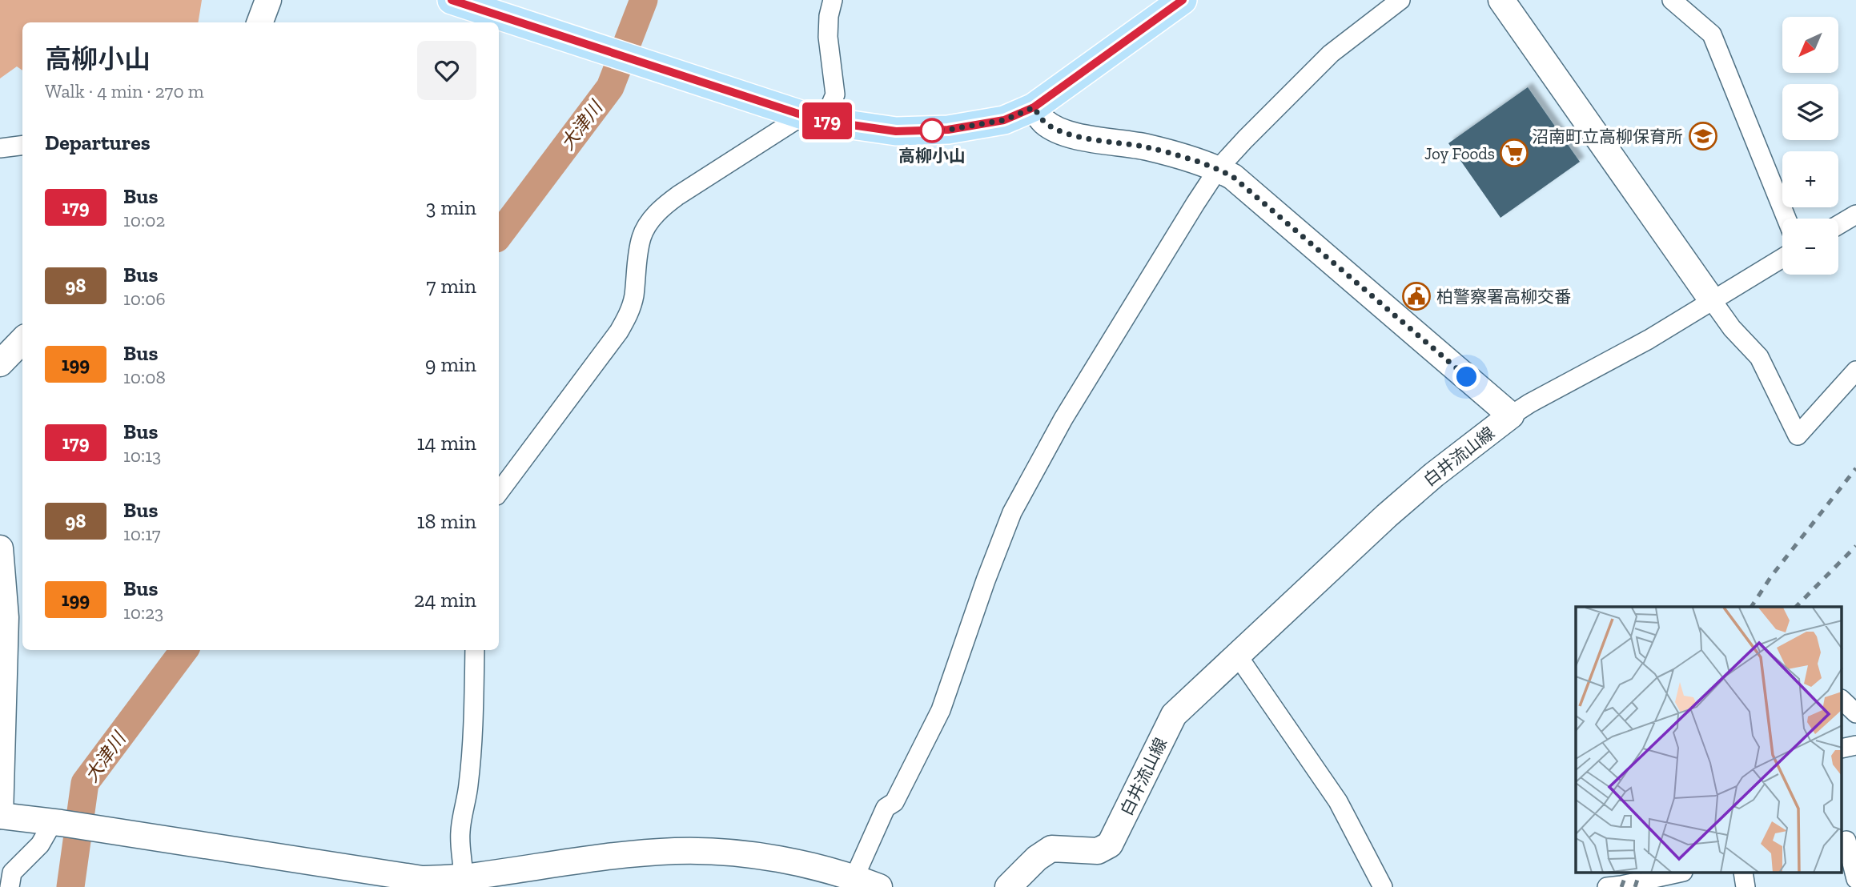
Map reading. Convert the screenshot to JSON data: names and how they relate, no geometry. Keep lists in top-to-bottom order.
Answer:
{
  "streets": {
    "street": ["白井流山線"]
  },
  "water": ["大津川"],
  "places": {
    "other": ["高柳小山"],
    "school or university": ["沼南町立高柳保育所"],
    "supermarket": ["Joy Foods"],
    "public building": ["柏警察署高柳交番"]
  },
  "lines": ["bus line 179"],
  "north": "bottom left",
  "page": {
    "on_map": "179",
    "map_buttons": ["+", "−"],
    "heading": [
      ["高柳小山", "Walk · 4 min · 270 m"],
      "Departures"
    ],
    "list": [
      {
        "mark": "179",
        "name": "Bus",
        "note": "10:02",
        "value": "3 min"
      },
      {
        "mark": "98",
        "name": "Bus",
        "note": "10:06",
        "value": "7 min"
      },
      {
        "mark": "199",
        "name": "Bus",
        "note": "10:08",
        "value": "9 min"
      },
      {
        "mark": "179",
        "name": "Bus",
        "note": "10:13",
        "value": "14 min"
      },
      {
        "mark": "98",
        "name": "Bus",
        "note": "10:17",
        "value": "18 min"
      },
      {
        "mark": "199",
        "name": "Bus",
        "note": "10:23",
        "value": "24 min"
      }
    ]
  }
}
